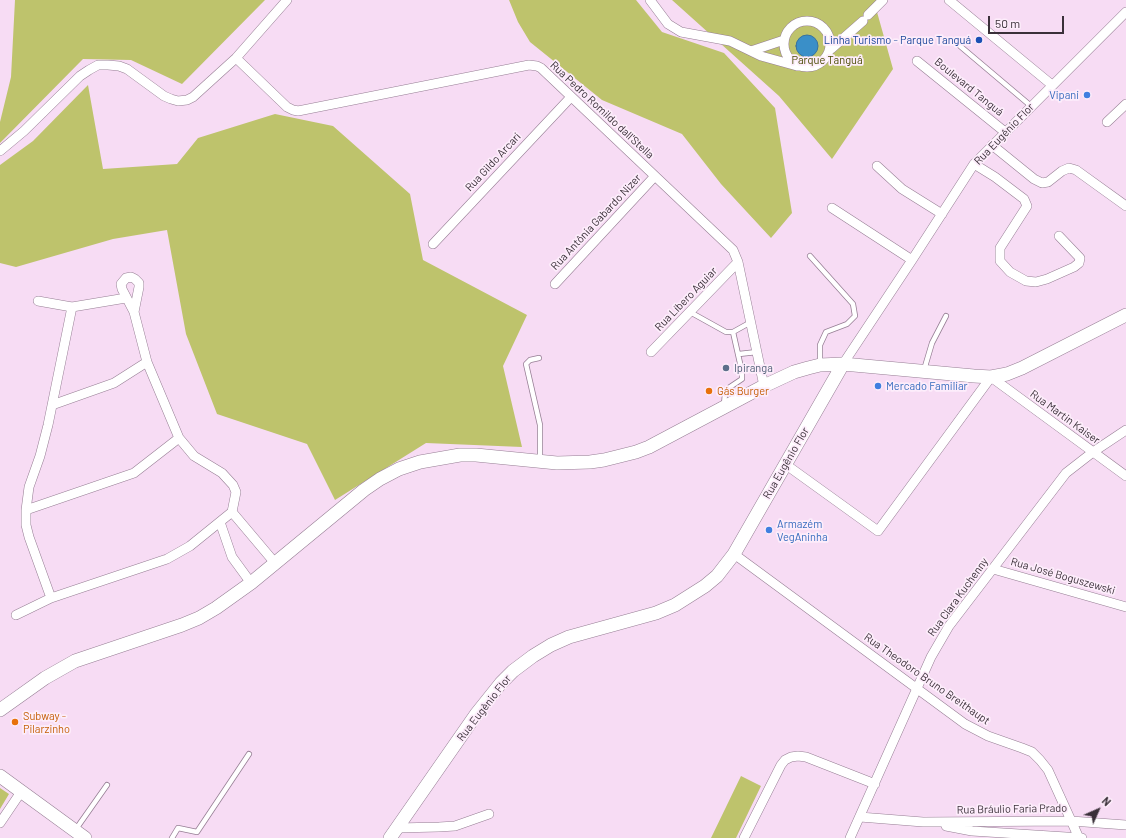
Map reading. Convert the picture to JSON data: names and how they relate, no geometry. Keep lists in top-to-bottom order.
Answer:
{
  "streets": {
    "main road": ["Rua Eugênio Flor"],
    "street": [
      "Boulevard Tanguá",
      "Rua Pedro Romildo dall'Stella",
      "Rua Gildo Arcari",
      "Rua Antônia Gabardo Nizer",
      "Rua Líbero Aguiar",
      "Rua Martin Kaiser",
      "Rua José Boguszewski",
      "Rua Clara Kuchenny",
      "Rua Theodoro Bruno Breithaupt",
      "Rua Bráulio Faria Prado"
    ]
  },
  "crossings": [
    ["Boulevard Tanguá", "Rua Eugênio Flor"],
    ["Rua Pedro Romildo dall'Stella", "Rua Gildo Arcari"],
    ["Rua Pedro Romildo dall'Stella", "Rua Antônia Gabardo Nizer"],
    ["Rua Pedro Romildo dall'Stella", "Rua Líbero Aguiar"],
    ["Rua Eugênio Flor", "Rua Theodoro Bruno Breithaupt"],
    ["Rua Martin Kaiser", "Rua Clara Kuchenny"],
    ["Rua José Boguszewski", "Rua Clara Kuchenny"],
    ["Rua Clara Kuchenny", "Rua Theodoro Bruno Breithaupt"],
    ["Rua Clara Kuchenny", "Rua Bráulio Faria Prado"],
    ["Rua Theodoro Bruno Breithaupt", "Rua Bráulio Faria Prado"]
  ],
  "parks": ["Parque Tanguá"],
  "places": [
    "Linha Turismo - Parque Tanguá",
    "Vipani",
    "Ipiranga",
    "Mercado Familiar",
    "Gás Burger",
    "Armazém VegAninha",
    "Subway - Pilarzinho"
  ],
  "scale_bar": "50 m",
  "north": "top right"
}
